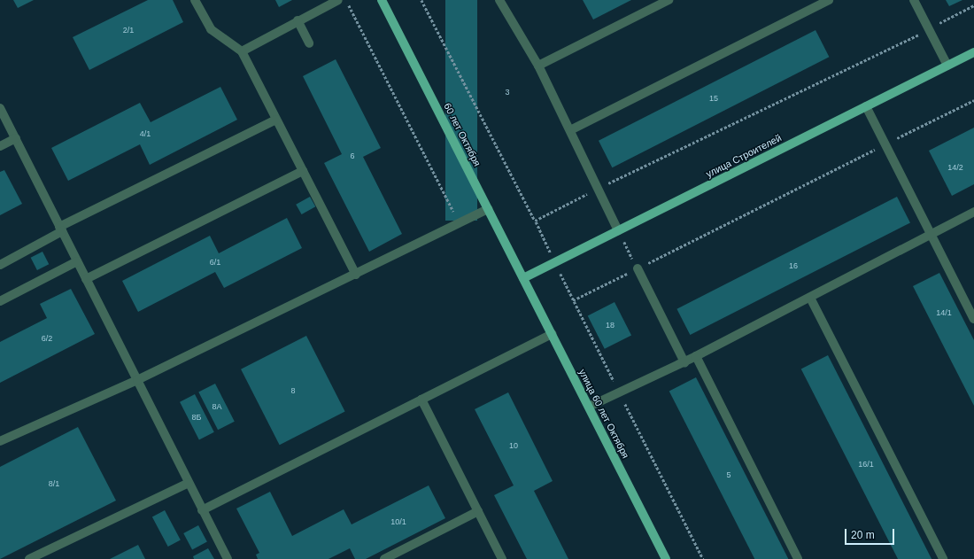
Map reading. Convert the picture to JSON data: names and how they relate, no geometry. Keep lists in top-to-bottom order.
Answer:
{
  "streets": {
    "main road": ["60 лет Октября", "улица Строителей", "улица 60 лет Октября"]
  },
  "crossings": [
    ["60 лет Октября", "улица Строителей"],
    ["60 лет Октября", "улица 60 лет Октября"],
    ["улица Строителей", "улица 60 лет Октября"]
  ],
  "house_numbers": [
    "2/1",
    "3",
    "15",
    "4/1",
    "6",
    "14/2",
    "6/1",
    "16",
    "14/1",
    "18",
    "6/2",
    "8",
    "8А",
    "8Б",
    "10",
    "16/1",
    "5",
    "8/1",
    "10/1"
  ],
  "scale_bar": "20 m"
}
